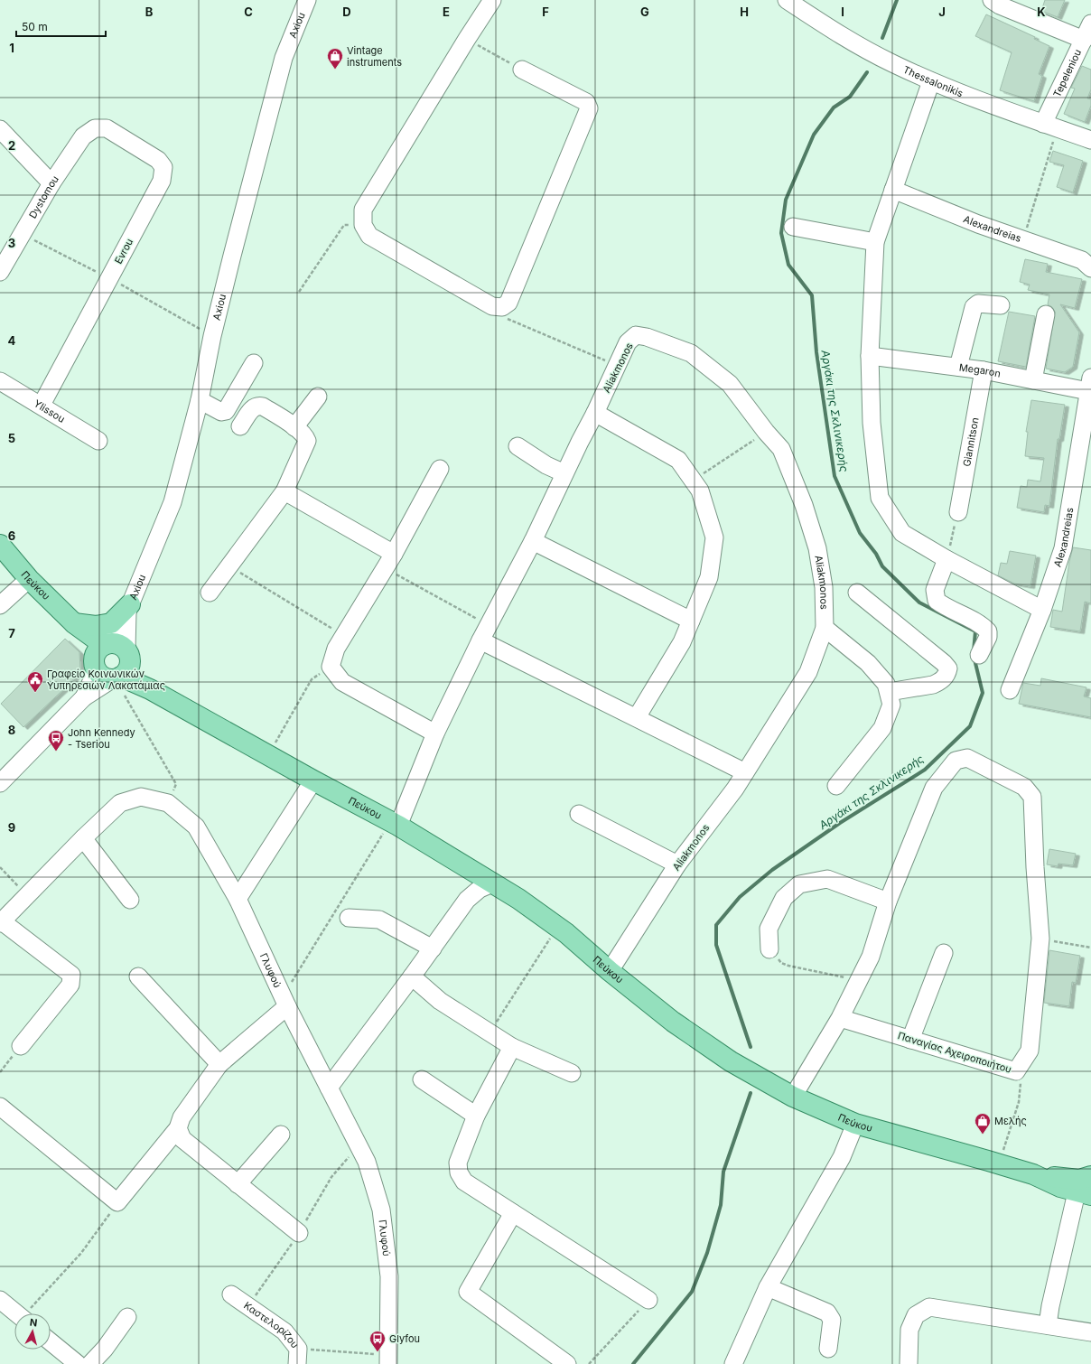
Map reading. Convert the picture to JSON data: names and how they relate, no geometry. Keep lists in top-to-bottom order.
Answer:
{
  "streets": {
    "main road": ["Πεύκου"],
    "street": [
      "Axiou",
      "Tepeleniou",
      "Thessalonikis",
      "Dystomou",
      "Alexandreias",
      "Evrou",
      "Aliakmonos",
      "Megaron",
      "Ylissou",
      "Giannitson",
      "Γλυφού",
      "Παναγίας Αχειροποιήτου",
      "Καστελορίζου"
    ]
  },
  "crossings": [
    ["Axiou", "Πεύκου"],
    ["Tepeleniou", "Thessalonikis"],
    ["Dystomou", "Evrou"],
    ["Alexandreias", "Megaron"],
    ["Evrou", "Ylissou"],
    ["Aliakmonos", "Πεύκου"],
    ["Megaron", "Giannitson"]
  ],
  "water": ["Αργάκι της Σκλινικερής"],
  "places": {
    "shop": ["Vintage instruments", "Μελής"],
    "public building": ["Γραφείο Κοινωνικών Υυπηρεσιών Λακατάμιας"],
    "bus stop": ["John Kennedy - Tseriou", "Glyfou"]
  },
  "scale_bar": "50 m",
  "north": "top",
  "grid": {
    "columns": [
      "B",
      "C",
      "D",
      "E",
      "F",
      "G",
      "H",
      "I",
      "J",
      "K"
    ],
    "rows": [
      "1",
      "2",
      "3",
      "4",
      "5",
      "6",
      "7",
      "8",
      "9"
    ]
  }
}
